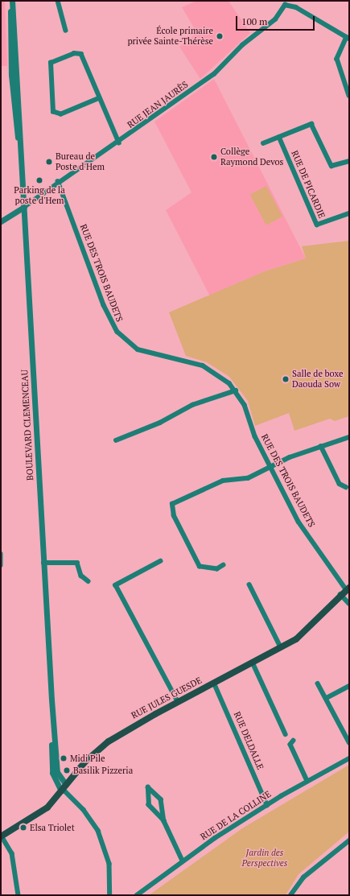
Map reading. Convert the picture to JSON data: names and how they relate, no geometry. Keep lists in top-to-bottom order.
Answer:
{
  "streets": {
    "main road": ["RUE JULES GUESDE"],
    "street": [
      "RUE JEAN JAURÈS",
      "RUE DE PICARDIE",
      "RUE DES TROIS BAUDETS",
      "BOULEVARD CLEMENCEAU",
      "RUE DELDALLE",
      "RUE DE LA COLLINE"
    ]
  },
  "crossings": [
    ["RUE JEAN JAURÈS", "RUE DES TROIS BAUDETS"],
    ["RUE JEAN JAURÈS", "BOULEVARD CLEMENCEAU"],
    ["RUE DES TROIS BAUDETS", "RUE JULES GUESDE"],
    ["BOULEVARD CLEMENCEAU", "RUE JULES GUESDE"],
    ["RUE JULES GUESDE", "RUE DELDALLE"],
    ["RUE DELDALLE", "RUE DE LA COLLINE"]
  ],
  "parks": ["Jardin des Perspectives"],
  "places": [
    "École primaire privée Sainte-Thérèse",
    "Collège Raymond Devos",
    "Bureau de Poste d'Hem",
    "Parking de la poste d'Hem",
    "Salle de boxe Daouda Sow",
    "Midi Pile",
    "Basilik Pizzeria",
    "Elsa Triolet"
  ],
  "scale_bar": "100 m"
}
